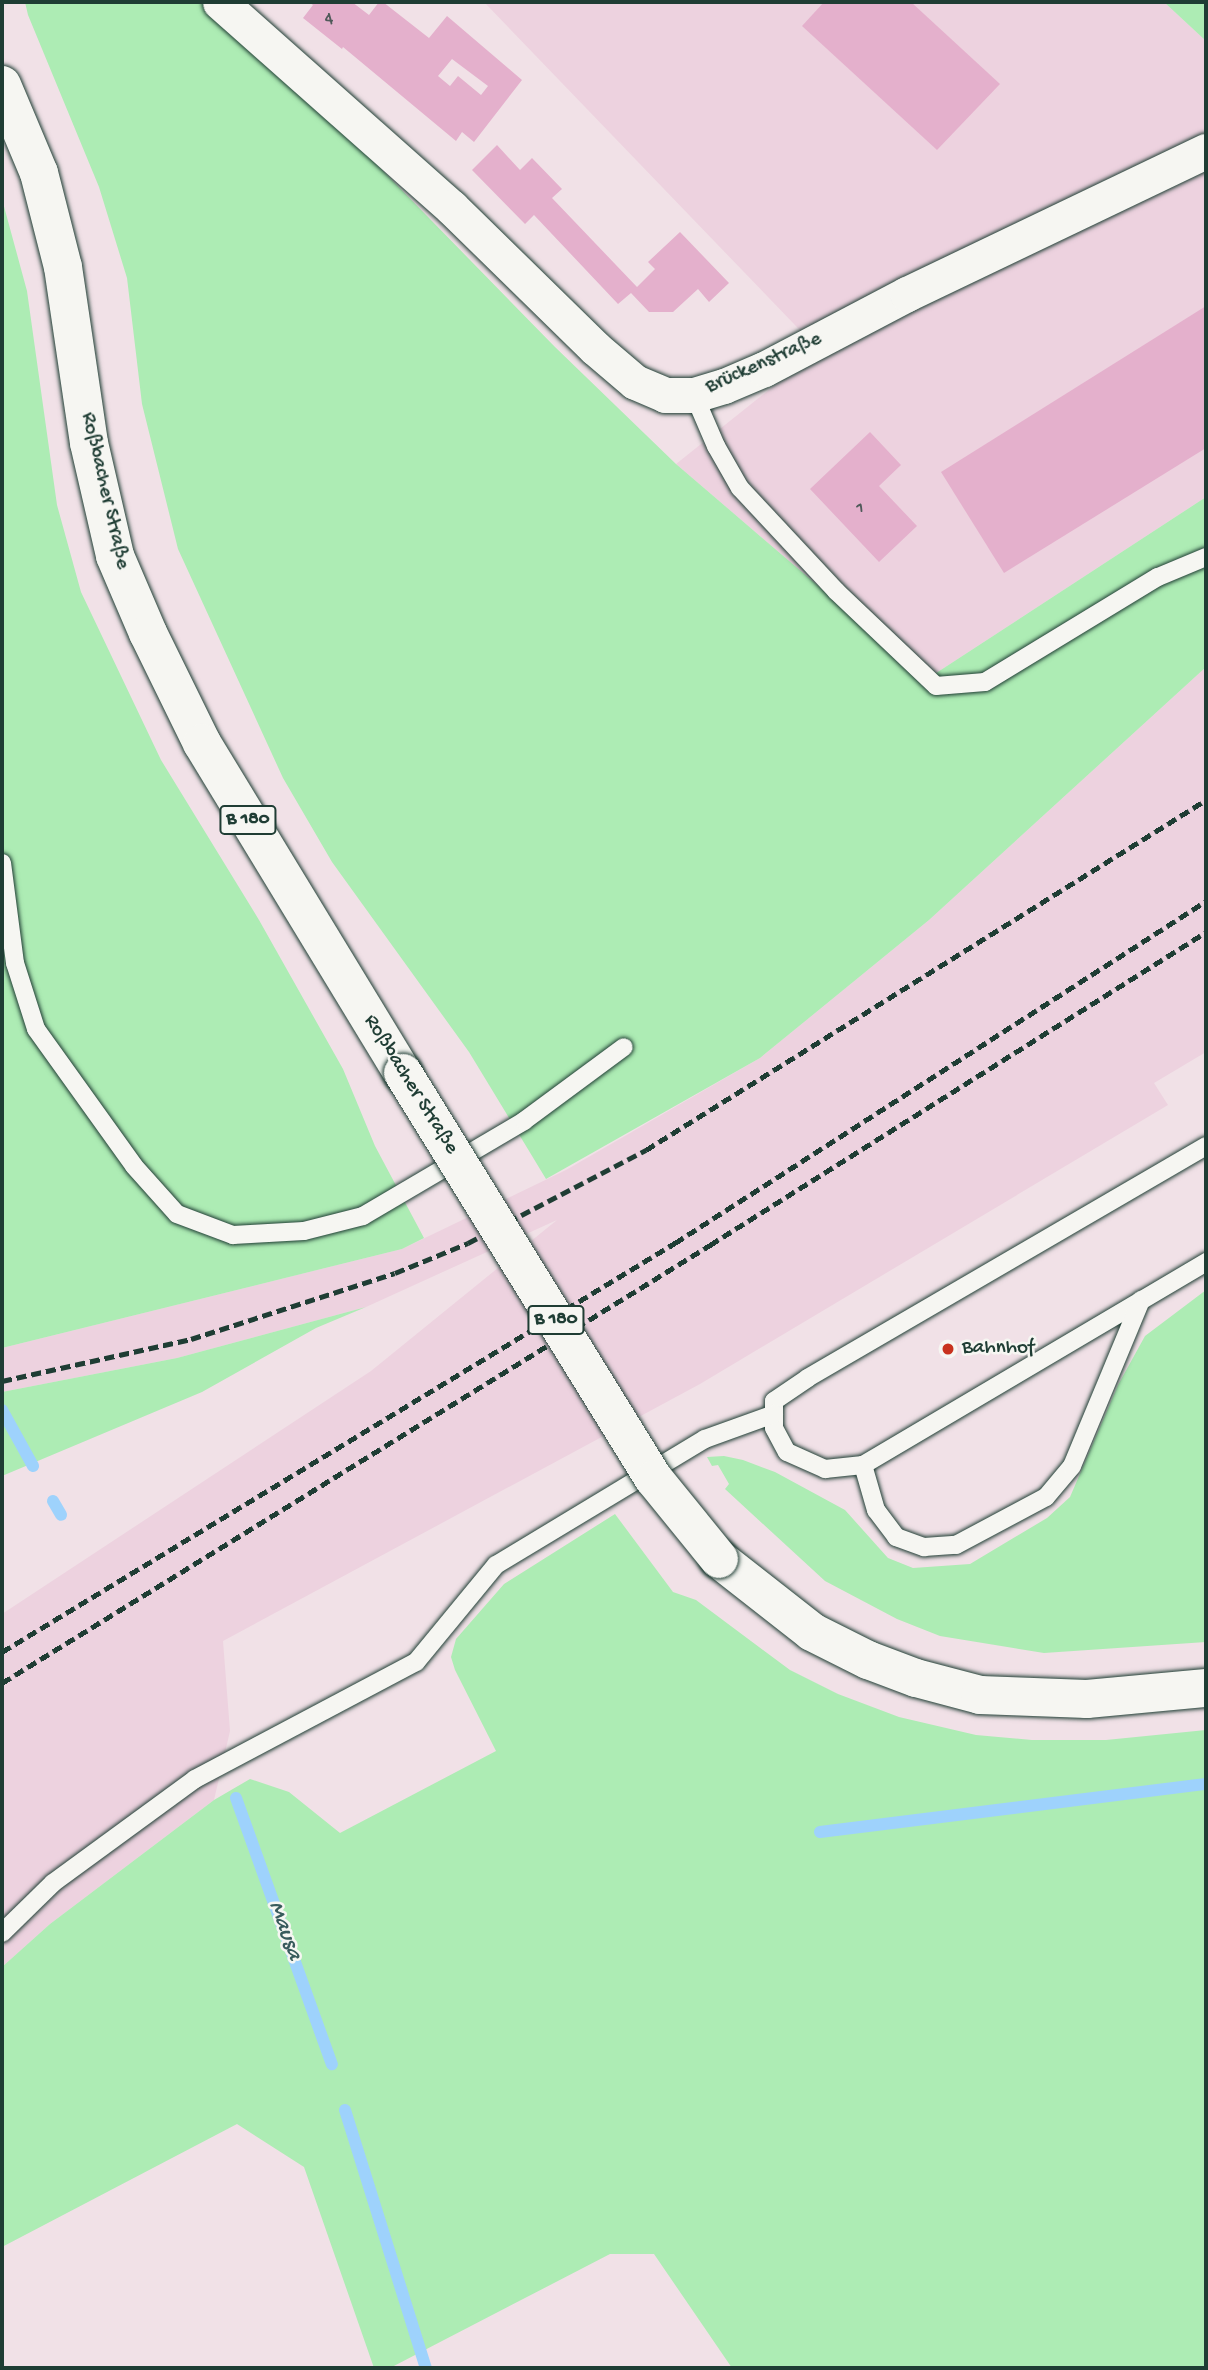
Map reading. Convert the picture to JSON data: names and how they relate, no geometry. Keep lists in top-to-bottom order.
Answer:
{
  "streets": {
    "main road": ["Roßbacher Straße", "B 180"],
    "street": ["Brückenstraße"]
  },
  "water": ["Mausa"],
  "places": ["Bahnhof"],
  "house_numbers": ["4", "1"]
}
